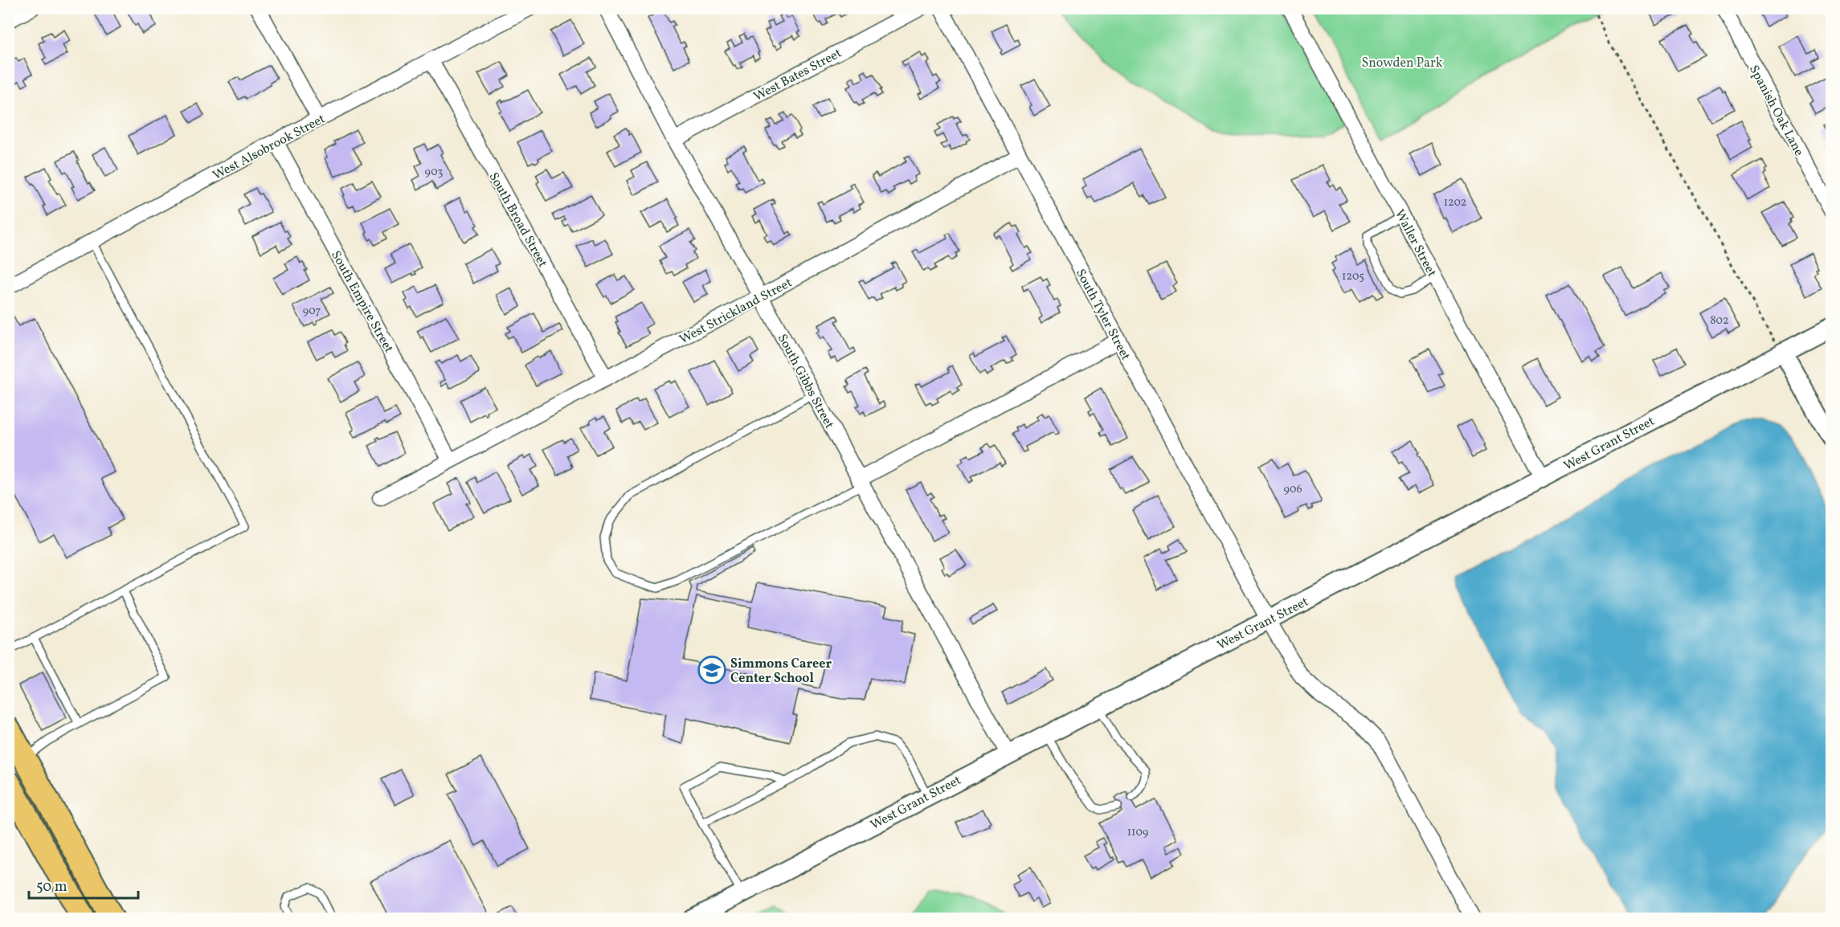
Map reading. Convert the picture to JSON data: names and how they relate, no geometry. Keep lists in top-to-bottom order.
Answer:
{
  "streets": {
    "street": [
      "West Bates Street",
      "Spanish Oak Lane",
      "West Alsobrook Street",
      "South Broad Street",
      "Waller Street",
      "South Empire Street",
      "West Strickland Street",
      "South Tyler Street",
      "South Gibbs Street",
      "West Grant Street"
    ]
  },
  "crossings": [
    ["West Bates Street", "South Gibbs Street"],
    ["West Alsobrook Street", "South Broad Street"],
    ["West Alsobrook Street", "South Empire Street"],
    ["South Broad Street", "West Strickland Street"],
    ["Waller Street", "West Grant Street"],
    ["South Empire Street", "West Strickland Street"],
    ["West Strickland Street", "South Tyler Street"],
    ["West Strickland Street", "South Gibbs Street"],
    ["South Tyler Street", "West Grant Street"],
    ["South Gibbs Street", "West Grant Street"]
  ],
  "parks": ["Snowden Park"],
  "places": {
    "school or university": ["Simmons Career Center School"]
  },
  "house_numbers": [
    "903",
    "1202",
    "1205",
    "907",
    "802",
    "906",
    "1109"
  ],
  "scale_bar": "50 m"
}
